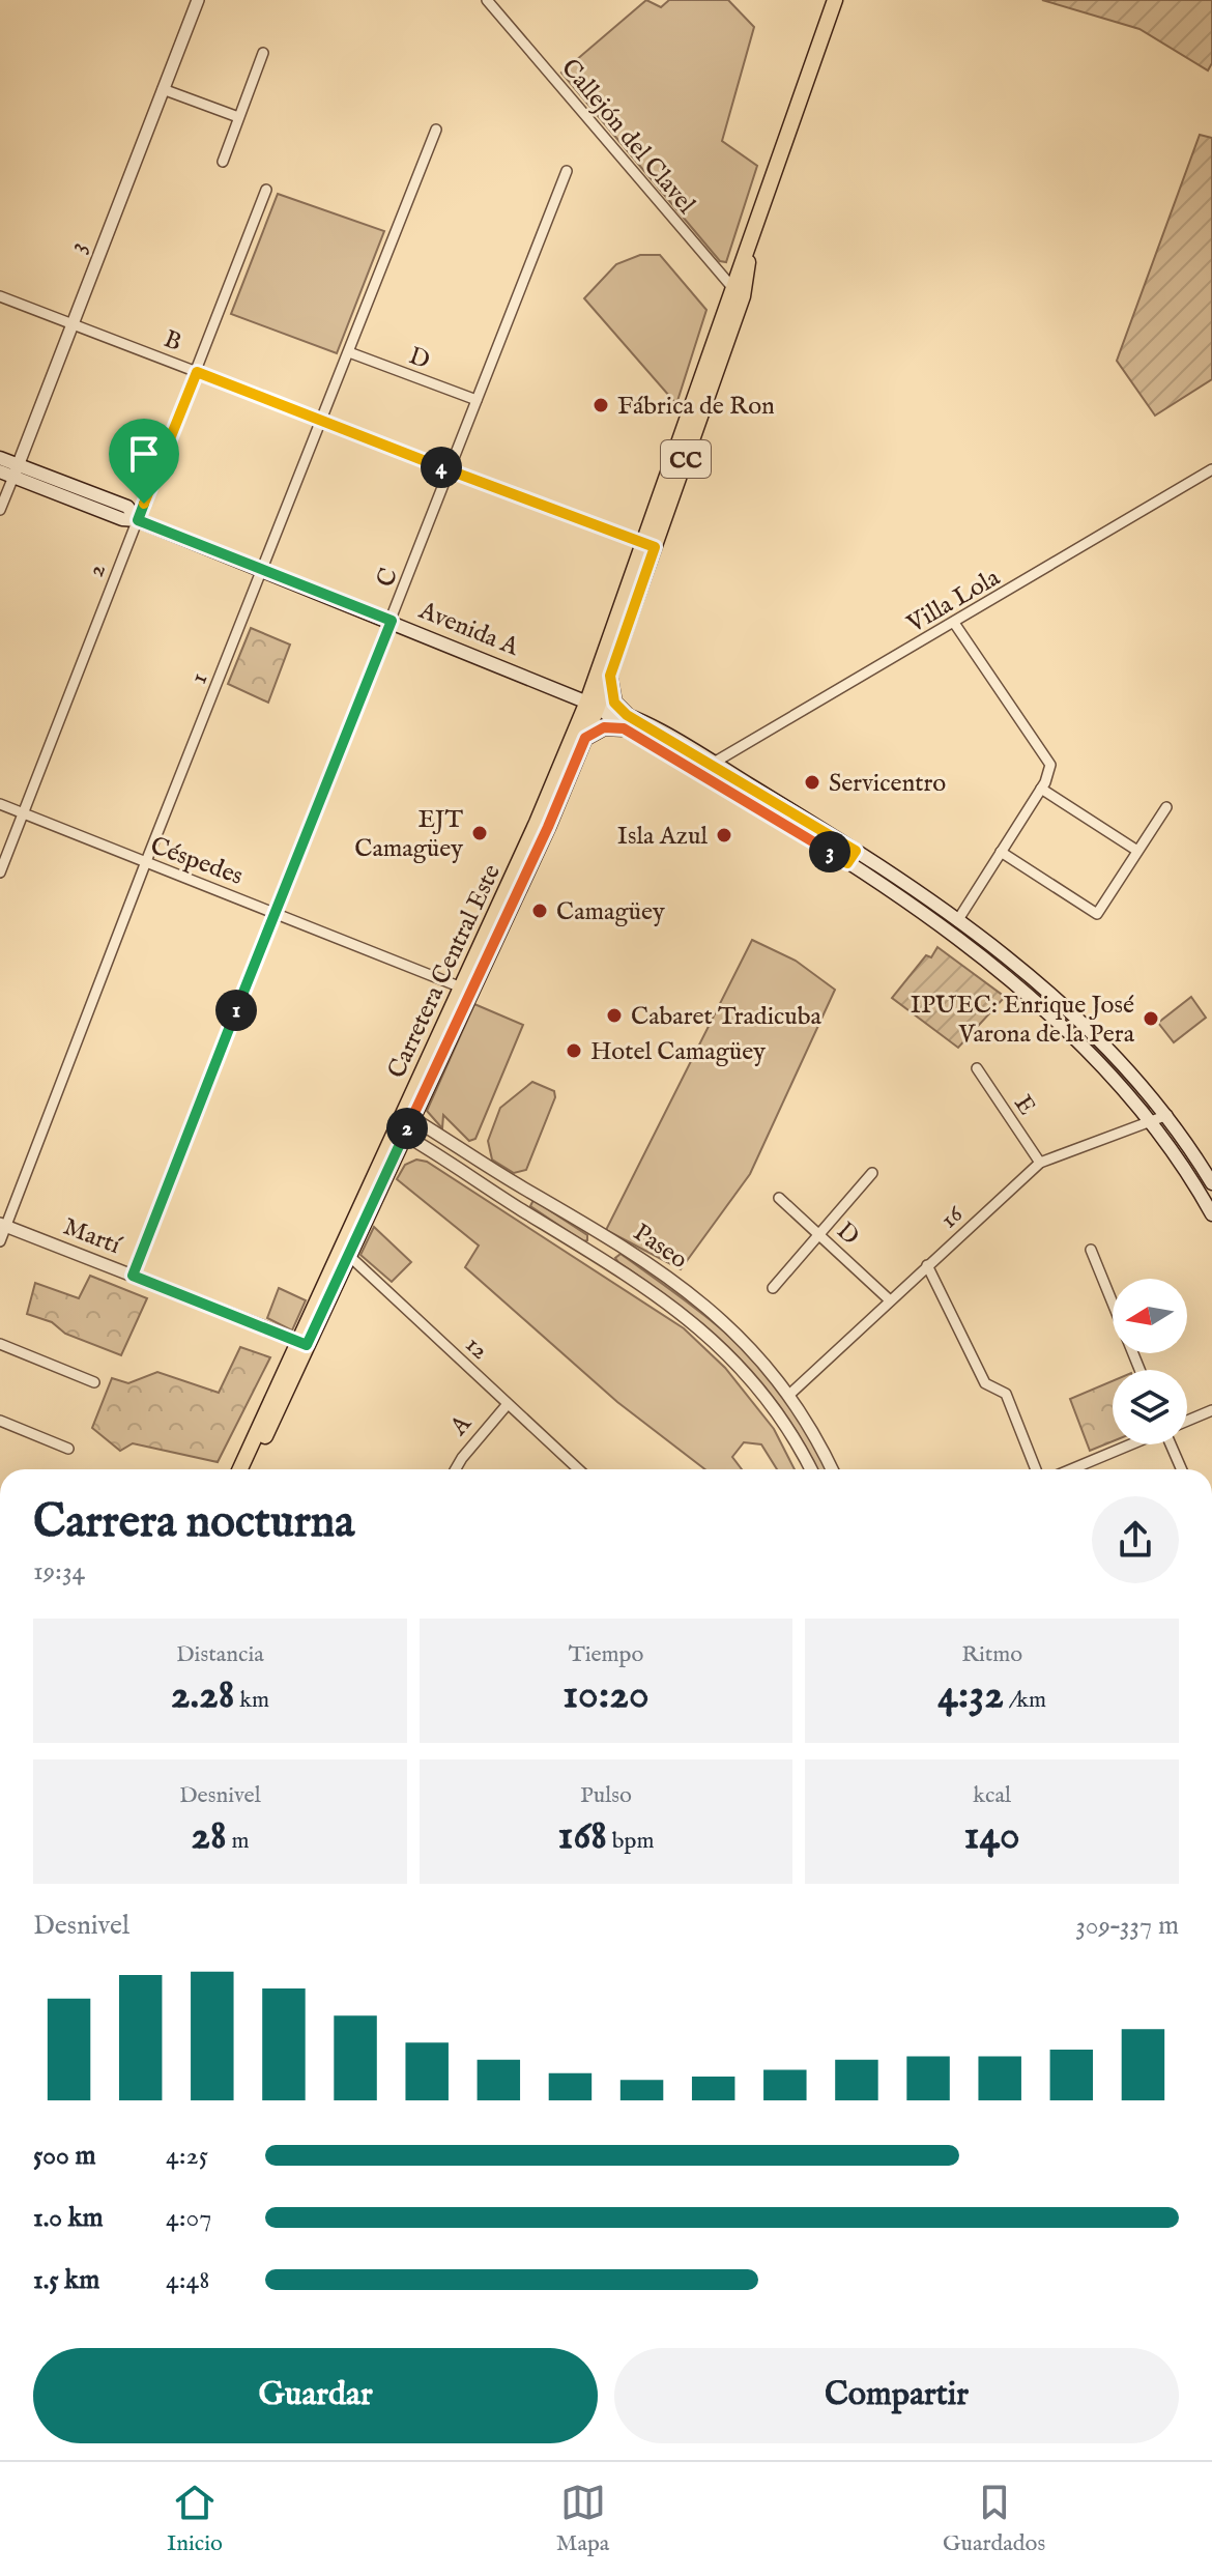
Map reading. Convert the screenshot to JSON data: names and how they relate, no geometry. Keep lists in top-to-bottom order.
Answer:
{
  "streets": {
    "main road": ["CC", "Avenida A", "Carretera Central Este"],
    "street": [
      "Callejón del Clavel",
      "3",
      "B",
      "D",
      "2",
      "C",
      "Villa Lola",
      "1",
      "Céspedes",
      "E",
      "16",
      "Martí",
      "Paseo",
      "12",
      "A"
    ]
  },
  "crossings": [
    ["Callejón del Clavel", "Carretera Central Este"],
    ["3", "B"],
    ["3", "Avenida A"],
    ["B", "2"],
    ["B", "C"],
    ["B", "1"],
    ["B", "Carretera Central Este"],
    ["D", "C"],
    ["D", "1"],
    ["D", "16"],
    ["2", "Avenida A"],
    ["2", "Céspedes"],
    ["C", "Avenida A"],
    ["C", "Céspedes"],
    ["C", "Martí"],
    ["Avenida A", "1"],
    ["Avenida A", "Carretera Central Este"],
    ["1", "Céspedes"],
    ["1", "Martí"],
    ["Céspedes", "Carretera Central Este"],
    ["Carretera Central Este", "Martí"],
    ["Carretera Central Este", "Paseo"],
    ["Carretera Central Este", "12"],
    ["E", "16"],
    ["16", "Paseo"],
    ["12", "A"]
  ],
  "places": [
    "Fábrica de Ron",
    "Servicentro",
    "EJT Camagüey",
    "Isla Azul",
    "Camagüey",
    "Cabaret Tradicuba",
    "IPUEC: Enrique José Varona de la Pera",
    "Hotel Camagüey"
  ],
  "north": "left",
  "page": {
    "pins": [
      "4",
      "3",
      "1",
      "2"
    ],
    "heading": ["Carrera nocturna", "19:34"],
    "stats": [
      ["Distancia", "2.28 km"],
      ["Tiempo", "10:20"],
      ["Ritmo", "4:32 /km"],
      ["Desnivel", "28 m"],
      ["Pulso", "168 bpm"],
      ["kcal", "140"]
    ],
    "chart": ["Desnivel", "309–337 m"],
    "list": [
      {
        "name": "500 m",
        "note": "4:25"
      },
      {
        "name": "1.0 km",
        "note": "4:07"
      },
      {
        "name": "1.5 km",
        "note": "4:48"
      }
    ],
    "buttons": ["Guardar", "Compartir"],
    "tabs": ["Inicio", "Mapa", "Guardados"]
  }
}
